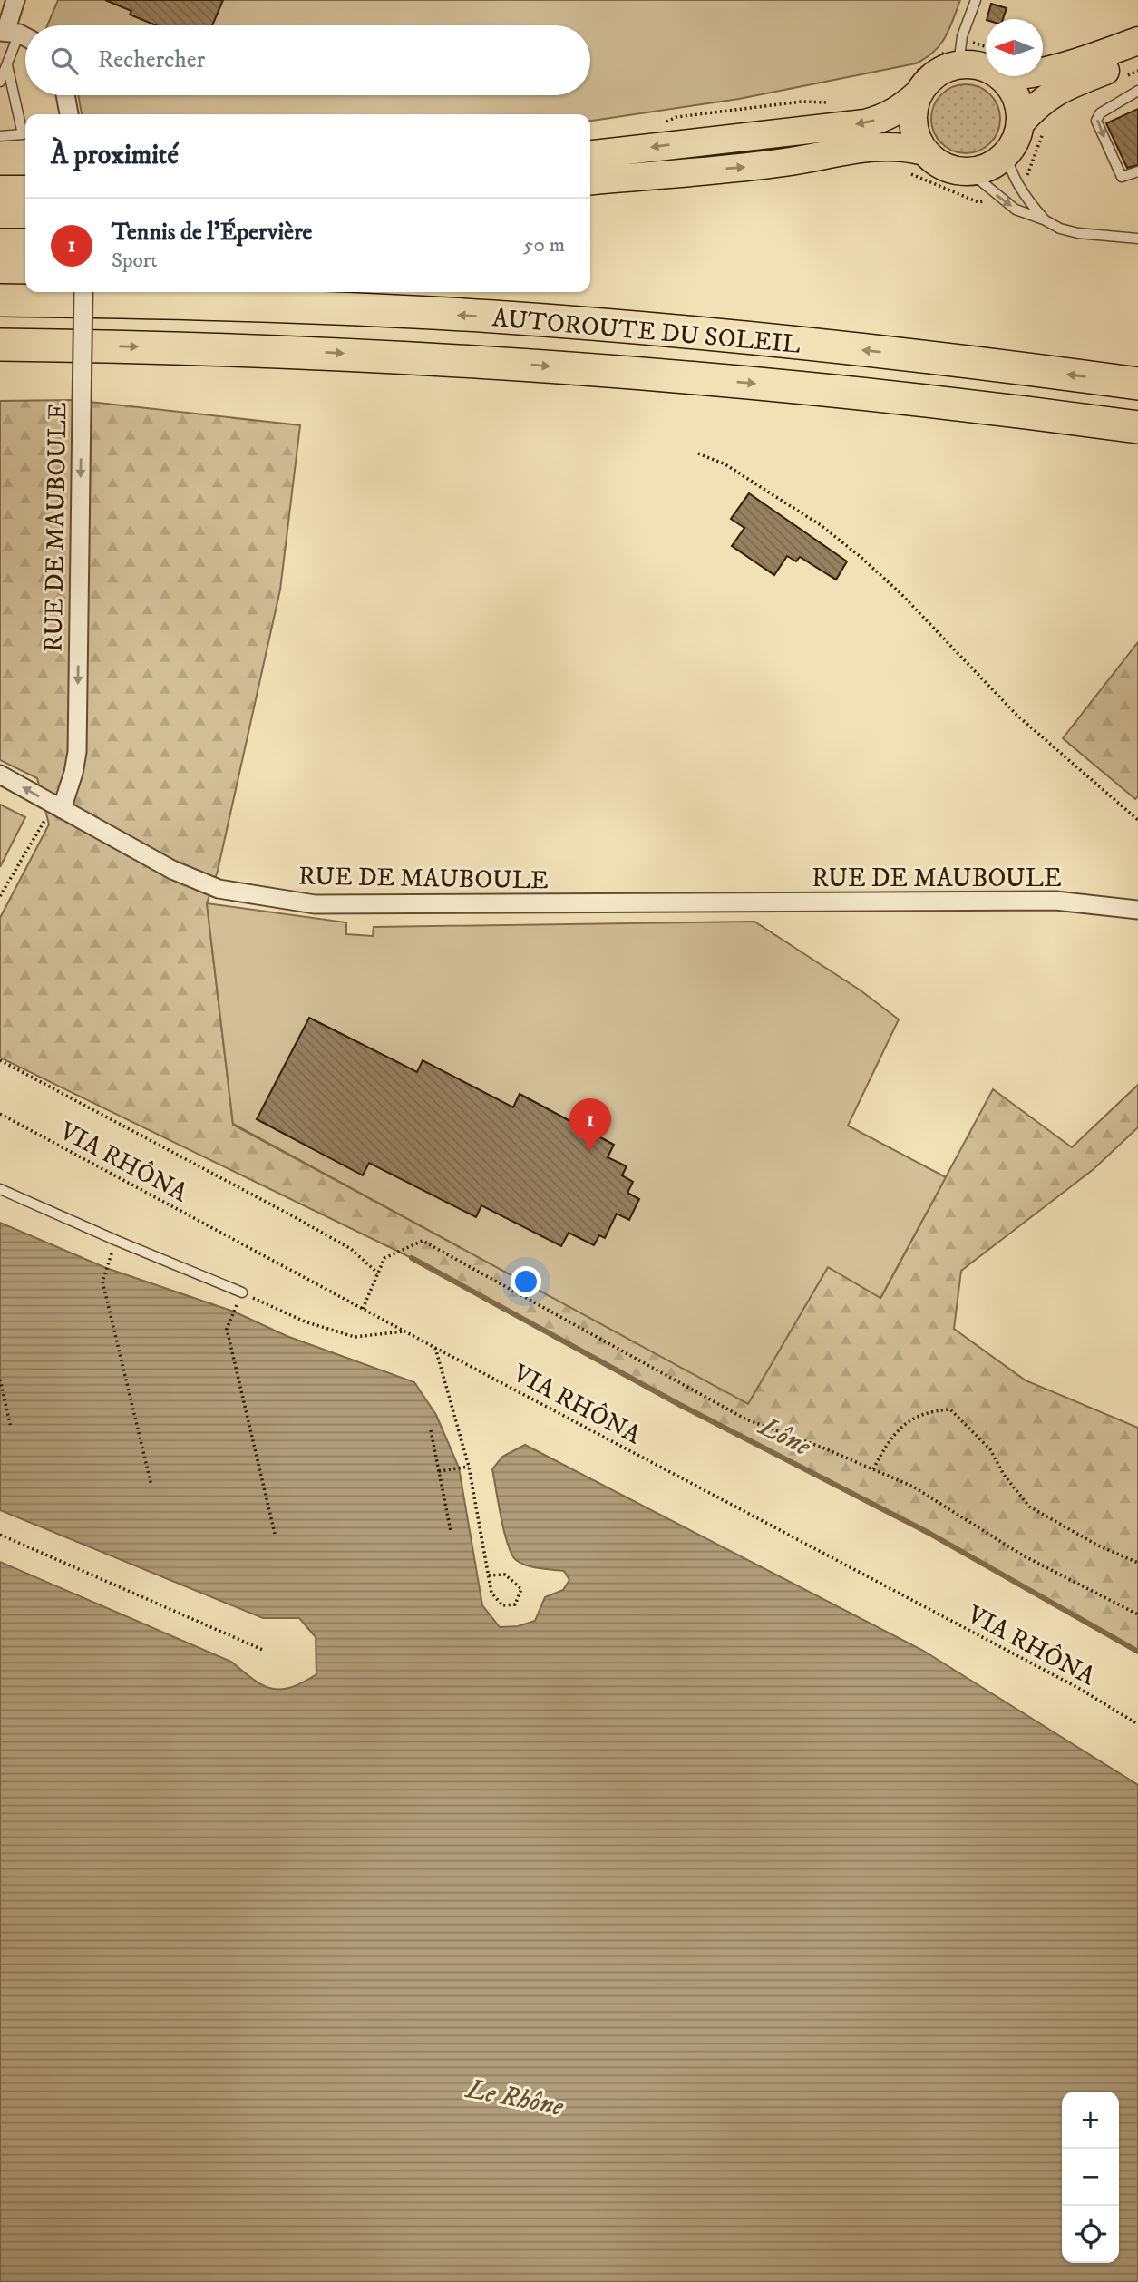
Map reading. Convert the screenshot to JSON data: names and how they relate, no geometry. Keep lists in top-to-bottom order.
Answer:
{
  "streets": {
    "highway": ["AUTOROUTE DU SOLEIL"],
    "street": ["RUE DE MAUBOULE"],
    "path": ["VIA RHÔNA"]
  },
  "water": ["Lône", "Le Rhône"],
  "north": "left",
  "page": {
    "search": "Rechercher",
    "heading": "À proximité",
    "list": [
      {
        "mark": "1",
        "name": "Tennis de l'Épervière",
        "note": "Sport",
        "value": "50 m"
      }
    ],
    "pins": "1",
    "map_buttons": ["+", "−"]
  }
}
